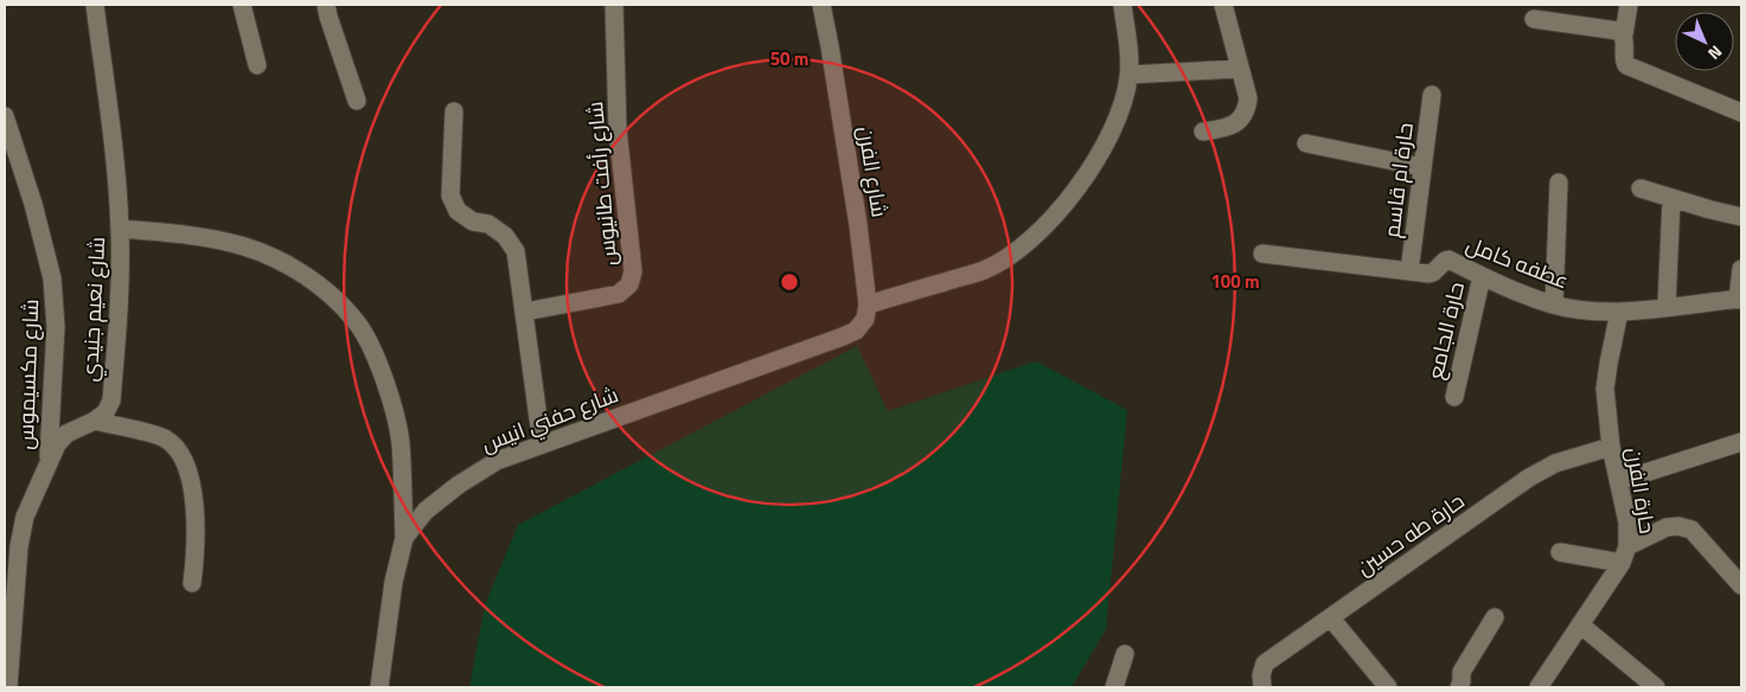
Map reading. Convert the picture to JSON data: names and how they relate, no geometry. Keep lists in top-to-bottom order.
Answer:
{
  "streets": {
    "street": [
      "شارع الفرن",
      "حارة ام قاسم",
      "شارع رأفت طانيوس",
      "عطفه كامل",
      "شارع نعيم جنيدي",
      "حارة الجامع",
      "شارع مكسيموس",
      "شارع حفني انيس",
      "حارة الفرن",
      "حارة طه حسين"
    ]
  },
  "crossings": [
    ["شارع الفرن", "شارع حفني انيس"],
    ["حارة ام قاسم", "عطفه كامل"],
    ["عطفه كامل", "حارة الجامع"],
    ["عطفه كامل", "حارة الفرن"],
    ["شارع نعيم جنيدي", "شارع مكسيموس"],
    ["حارة الفرن", "حارة طه حسين"]
  ],
  "north": "bottom right",
  "rings": ["50 m", "100 m"]
}
